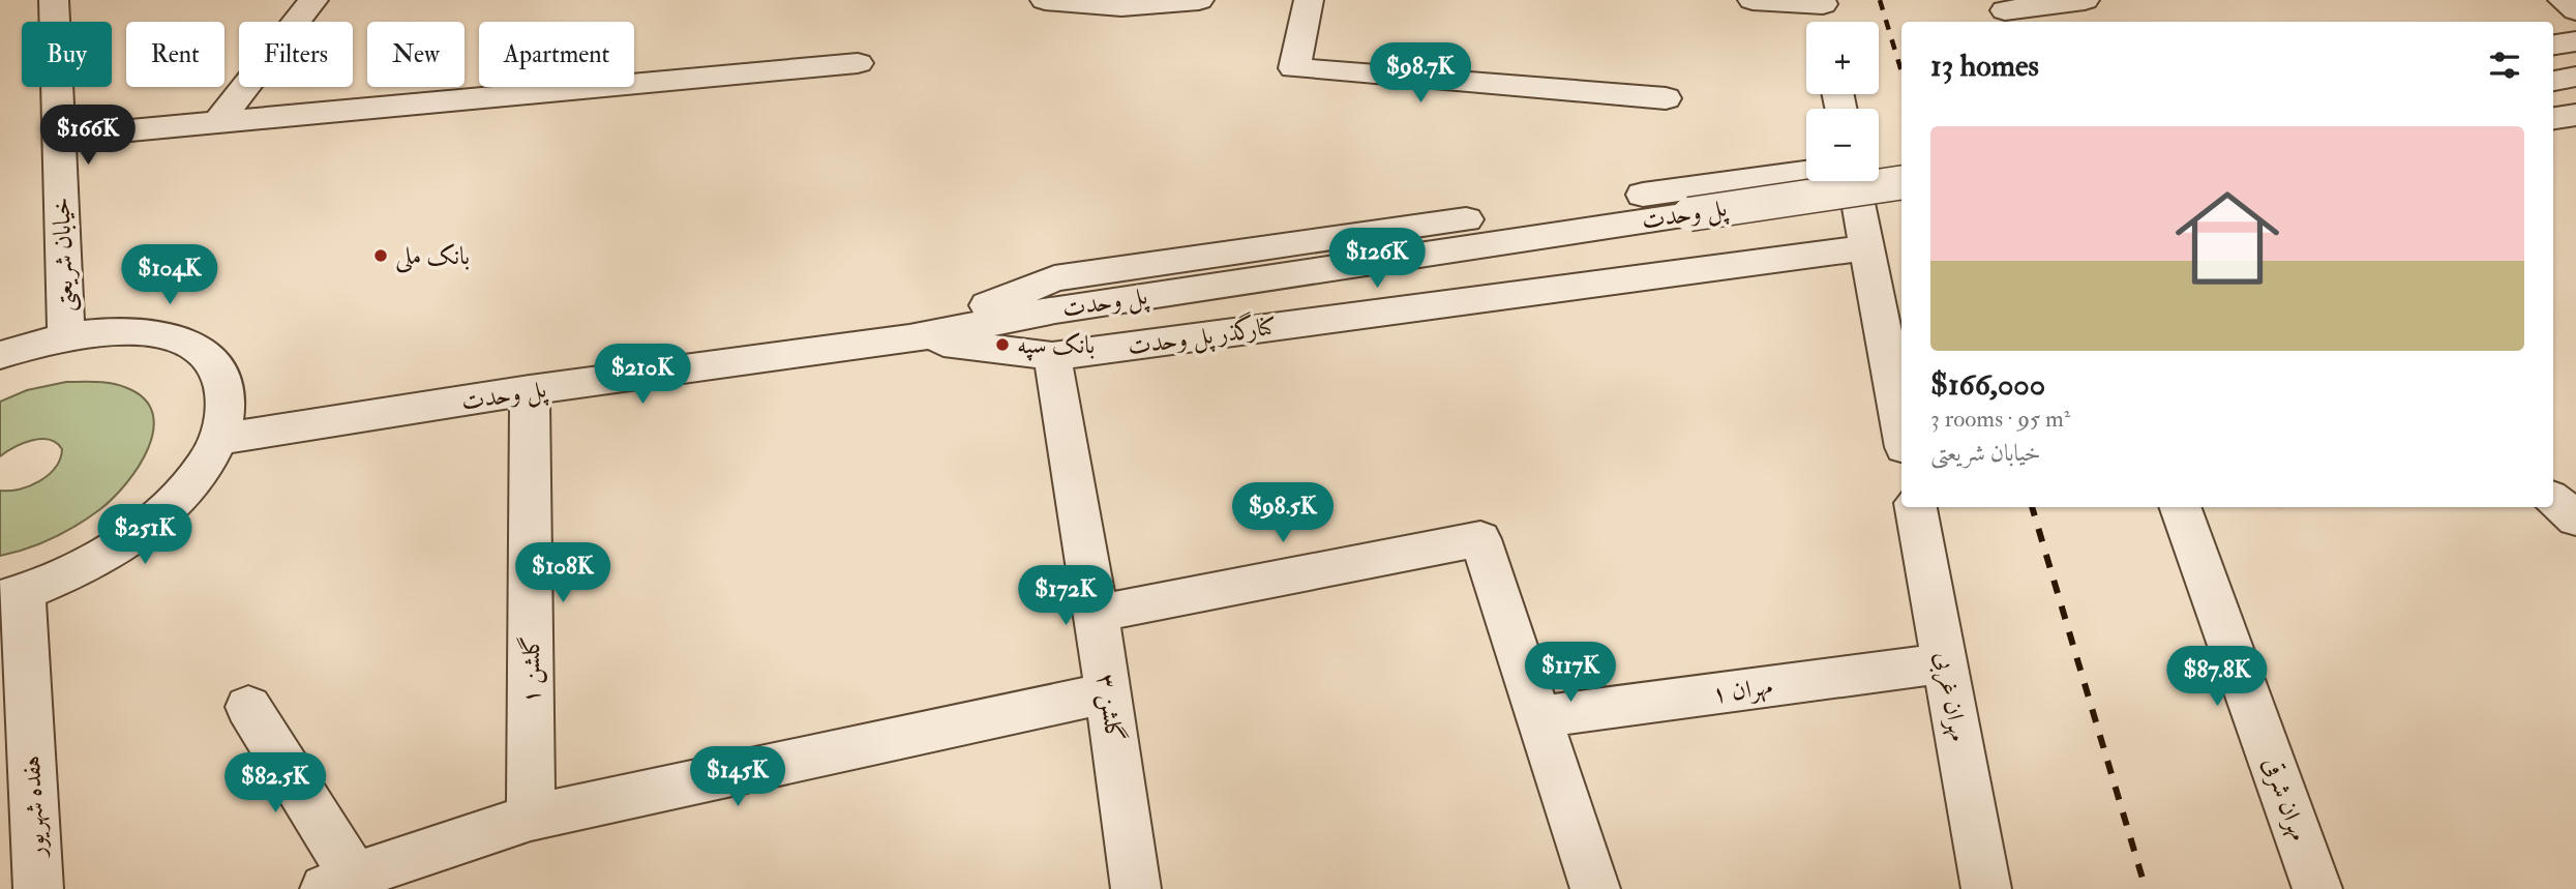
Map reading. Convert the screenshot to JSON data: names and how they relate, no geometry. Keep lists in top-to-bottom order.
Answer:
{
  "streets": {
    "street": [
      "پل وحدت",
      "خیابان شریعتی",
      "کنارگذر پل وحدت",
      "گلشن ۱",
      "مهران ۱",
      "مهران غربی",
      "گلشن ۳",
      "مهران شرقی",
      "هفده شهریور"
    ]
  },
  "crossings": [
    ["پل وحدت", "کنارگذر پل وحدت"],
    ["پل وحدت", "گلشن ۱"],
    ["کنارگذر پل وحدت", "گلشن ۳"],
    ["مهران ۱", "مهران غربی"]
  ],
  "places": ["بانک ملی", "بانک سپه"],
  "page": {
    "map_buttons": ["+", "−"],
    "chip": [
      "Buy",
      "Rent",
      "Filters",
      "New",
      "Apartment"
    ],
    "heading": "13 homes",
    "price": [
      "$98.7K",
      "$166K",
      "$126K",
      "$104K",
      "$210K",
      "$98.5K",
      "$251K",
      "$108K",
      "$172K",
      "$117K",
      "$87.8K",
      "$145K",
      "$82.5K"
    ],
    "list": [
      {
        "name": "$166,000",
        "note": "3 rooms · 95 m² · خیابان شریعتی"
      }
    ]
  }
}
